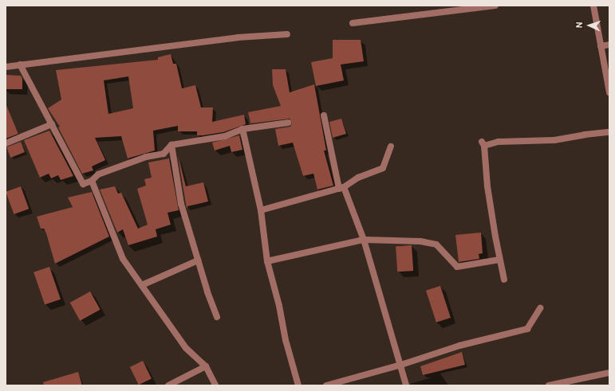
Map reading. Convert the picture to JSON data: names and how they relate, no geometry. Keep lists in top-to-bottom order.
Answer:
{
  "north": "left"
}
